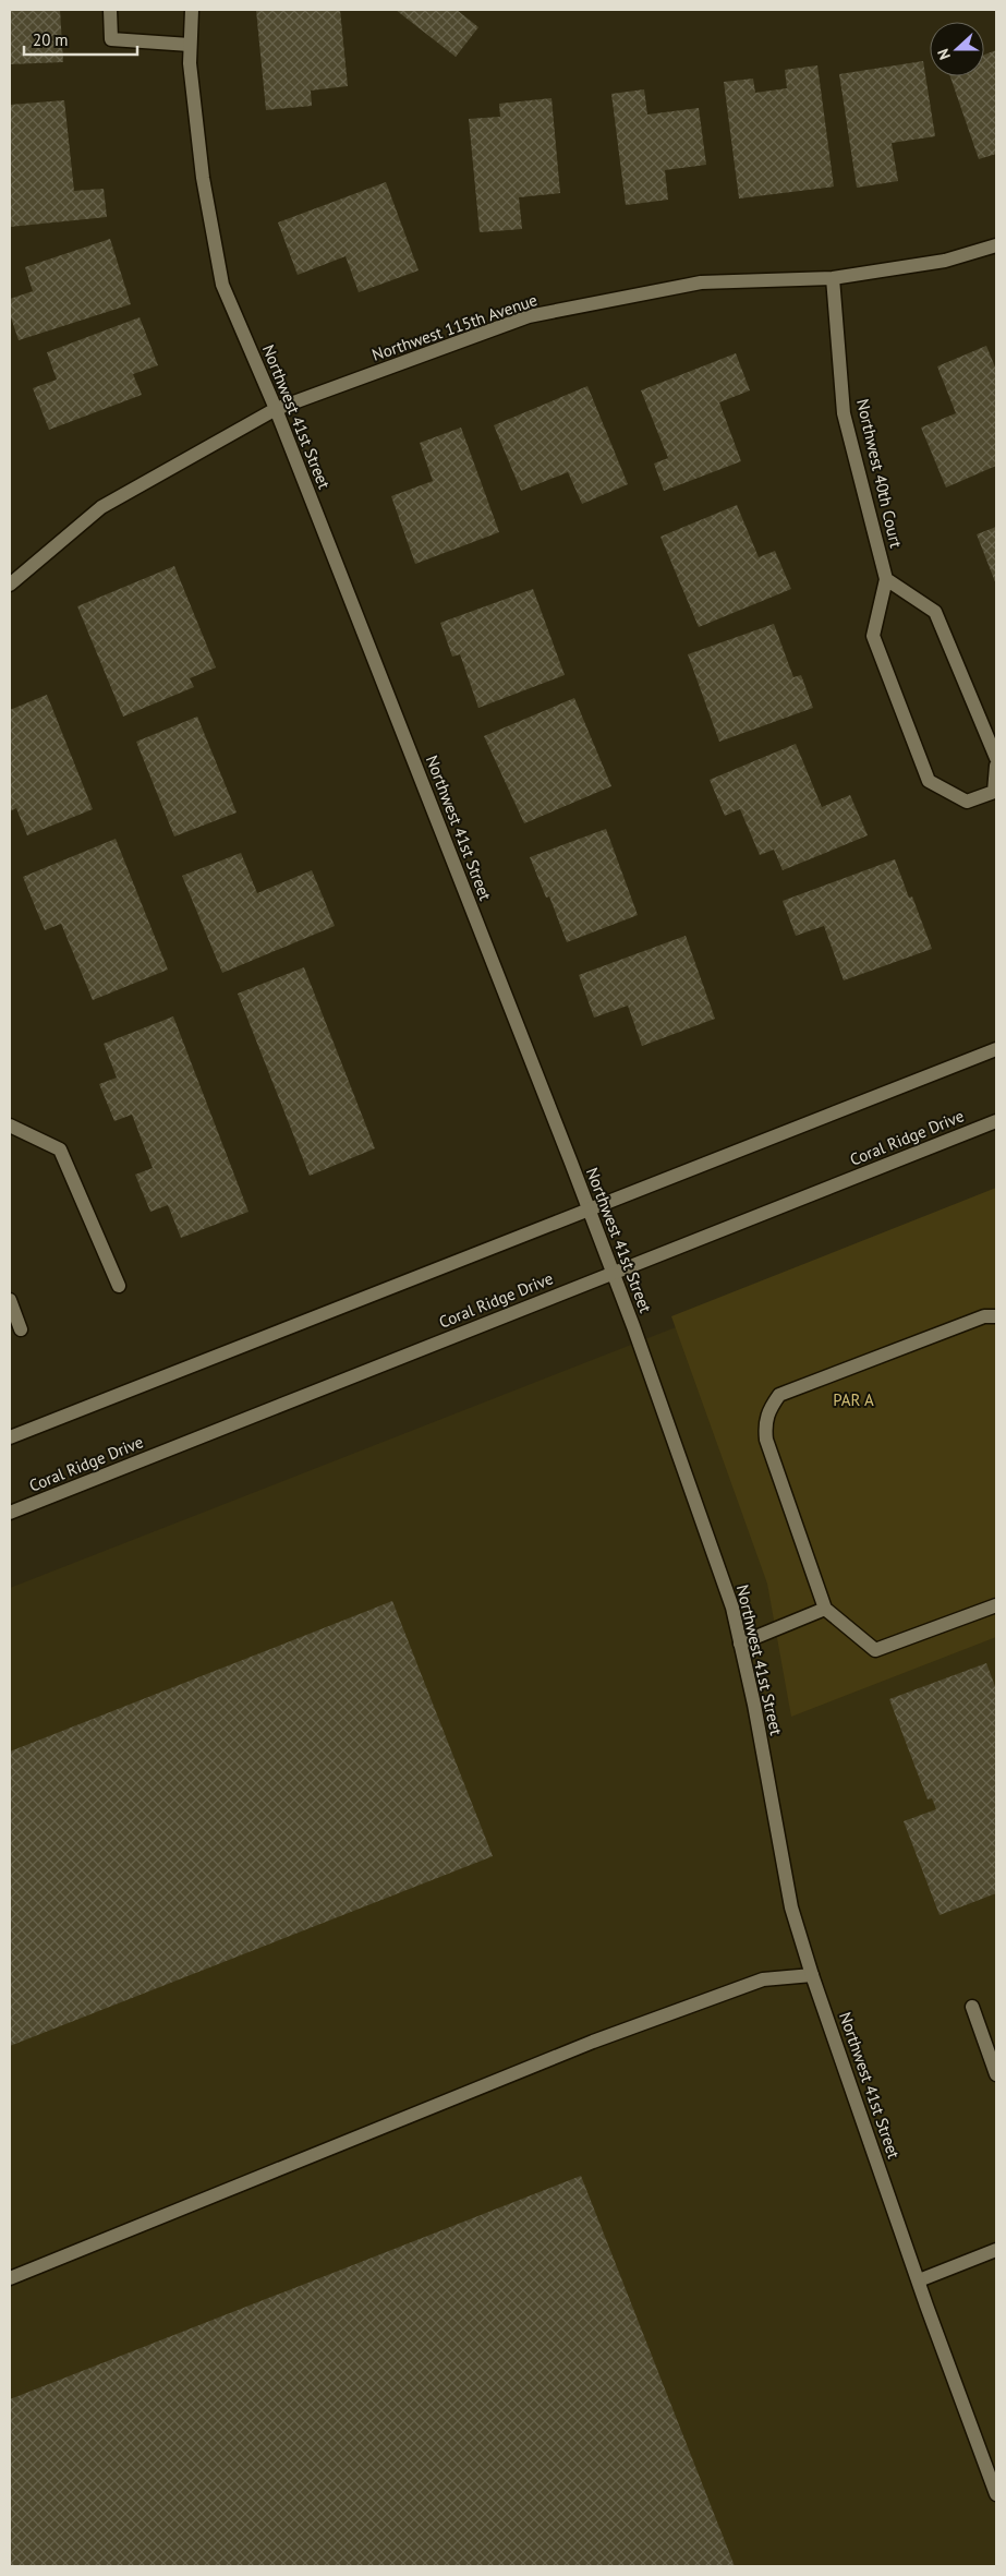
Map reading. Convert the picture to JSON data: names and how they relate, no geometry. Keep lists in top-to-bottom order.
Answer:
{
  "streets": {
    "street": [
      "Northwest 115th Avenue",
      "Northwest 41st Street",
      "Northwest 40th Court",
      "Coral Ridge Drive"
    ]
  },
  "crossings": [
    ["Northwest 115th Avenue", "Northwest 41st Street"],
    ["Northwest 115th Avenue", "Northwest 40th Court"],
    ["Northwest 41st Street", "Coral Ridge Drive"]
  ],
  "parks": ["PAR A"],
  "scale_bar": "20 m",
  "north": "left"
}
